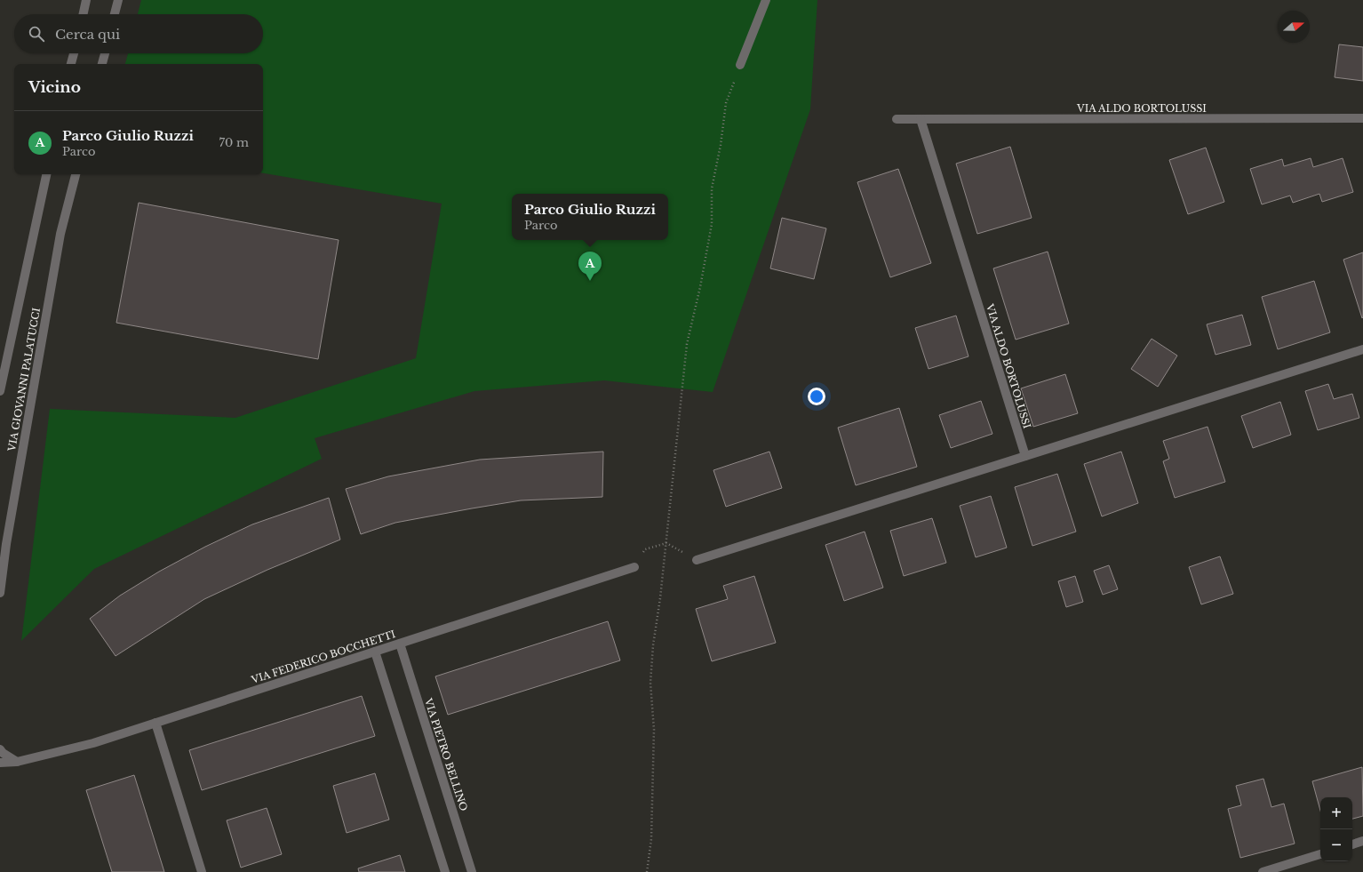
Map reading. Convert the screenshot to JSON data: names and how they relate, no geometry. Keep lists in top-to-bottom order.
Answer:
{
  "streets": {
    "street": [
      "VIA ALDO BORTOLUSSI",
      "VIA GIOVANNI PALATUCCI",
      "VIA FEDERICO BOCCHETTI",
      "VIA PIETRO BELLINO"
    ]
  },
  "crossings": [
    ["VIA FEDERICO BOCCHETTI", "VIA PIETRO BELLINO"]
  ],
  "north": "right",
  "page": {
    "search": "Cerca qui",
    "heading": "Vicino",
    "list": [
      {
        "mark": "A",
        "name": "Parco Giulio Ruzzi",
        "note": "Parco",
        "value": "70 m"
      }
    ],
    "popup": ["Parco Giulio Ruzzi", "Parco"],
    "pins": "A",
    "map_buttons": ["+", "−"]
  }
}
